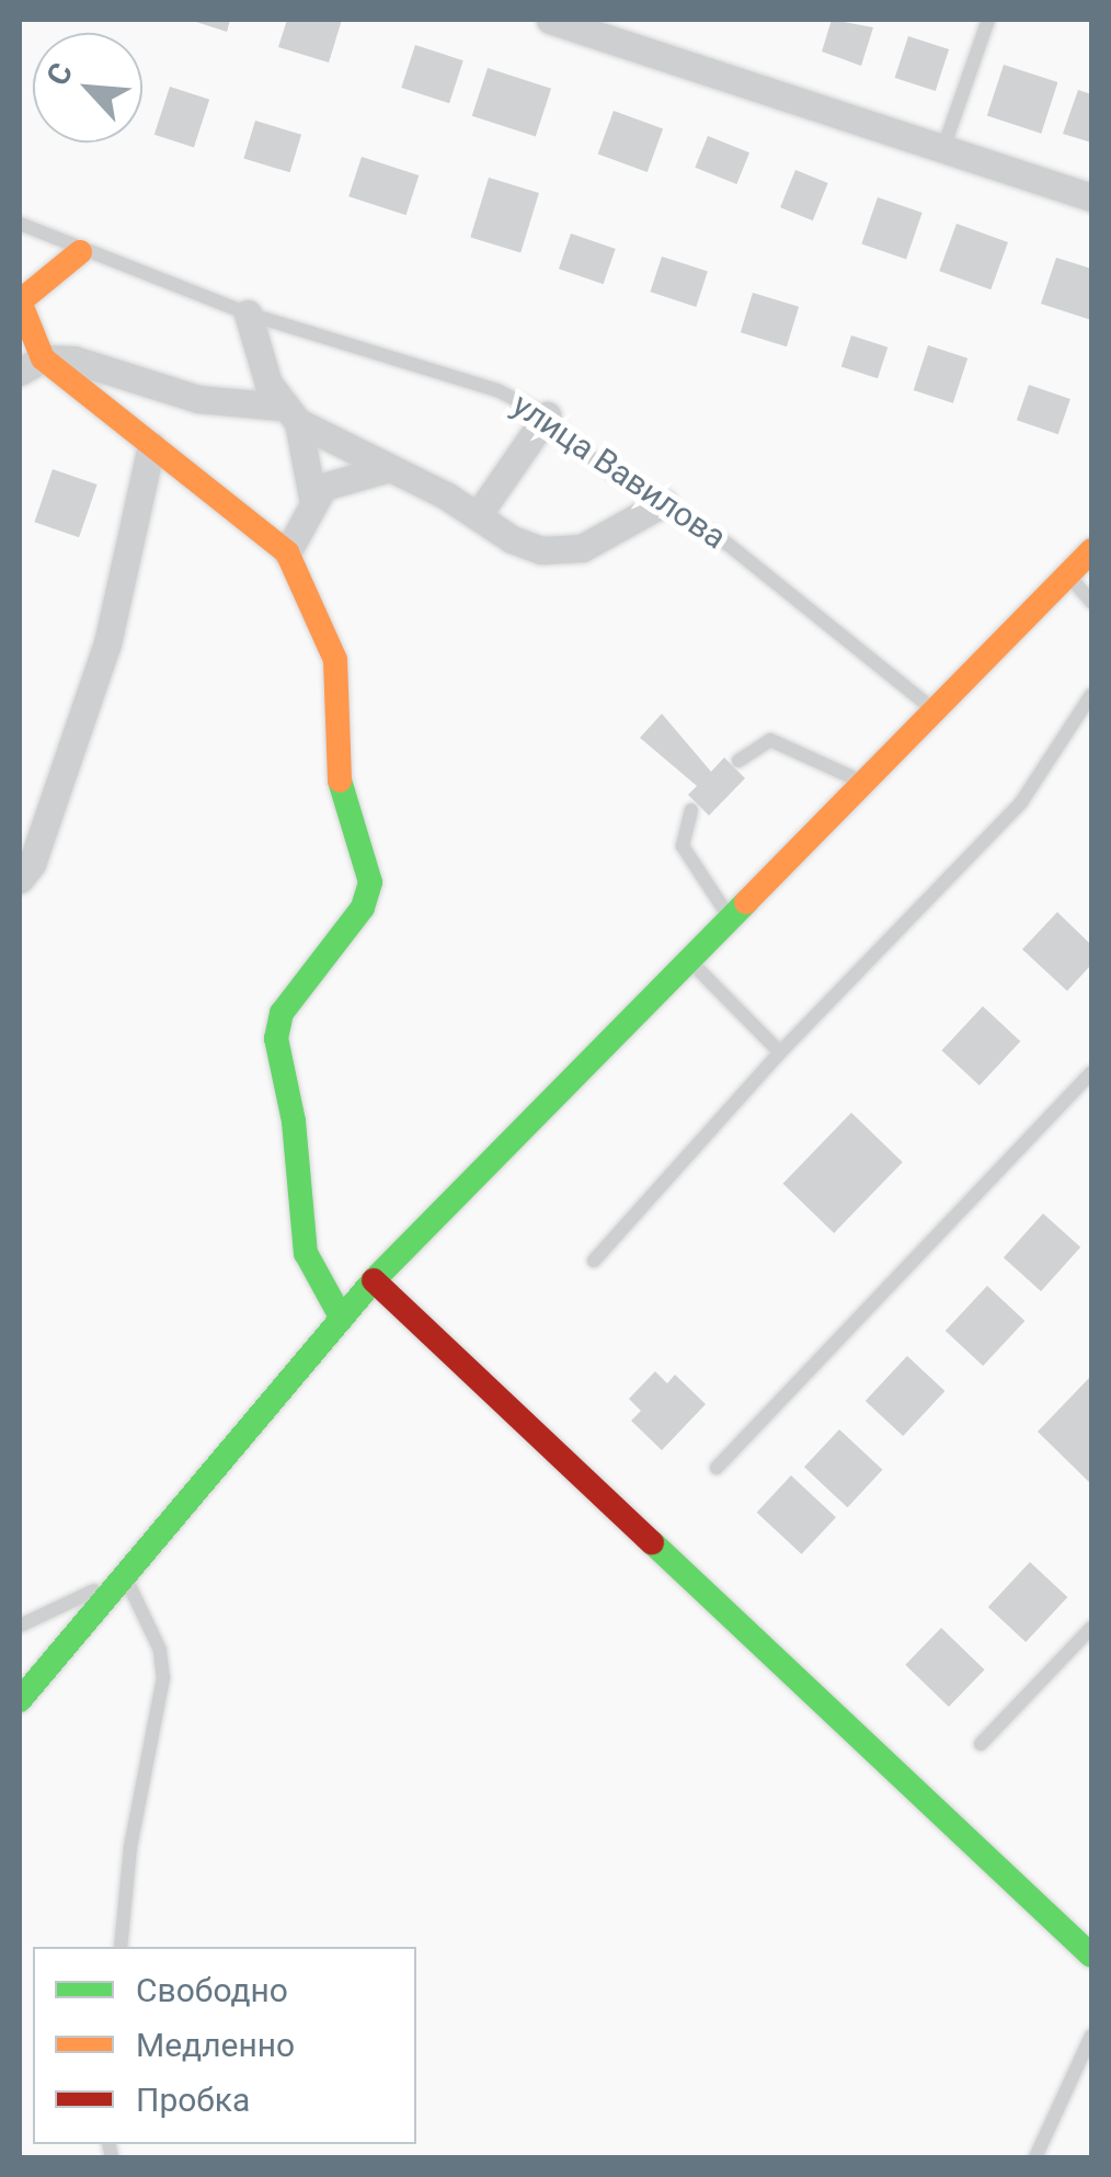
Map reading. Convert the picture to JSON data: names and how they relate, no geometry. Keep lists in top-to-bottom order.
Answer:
{
  "streets": {
    "lane": ["улица Вавилова"]
  },
  "legend": ["Свободно", "Медленно", "Пробка"],
  "north": "top left"
}
